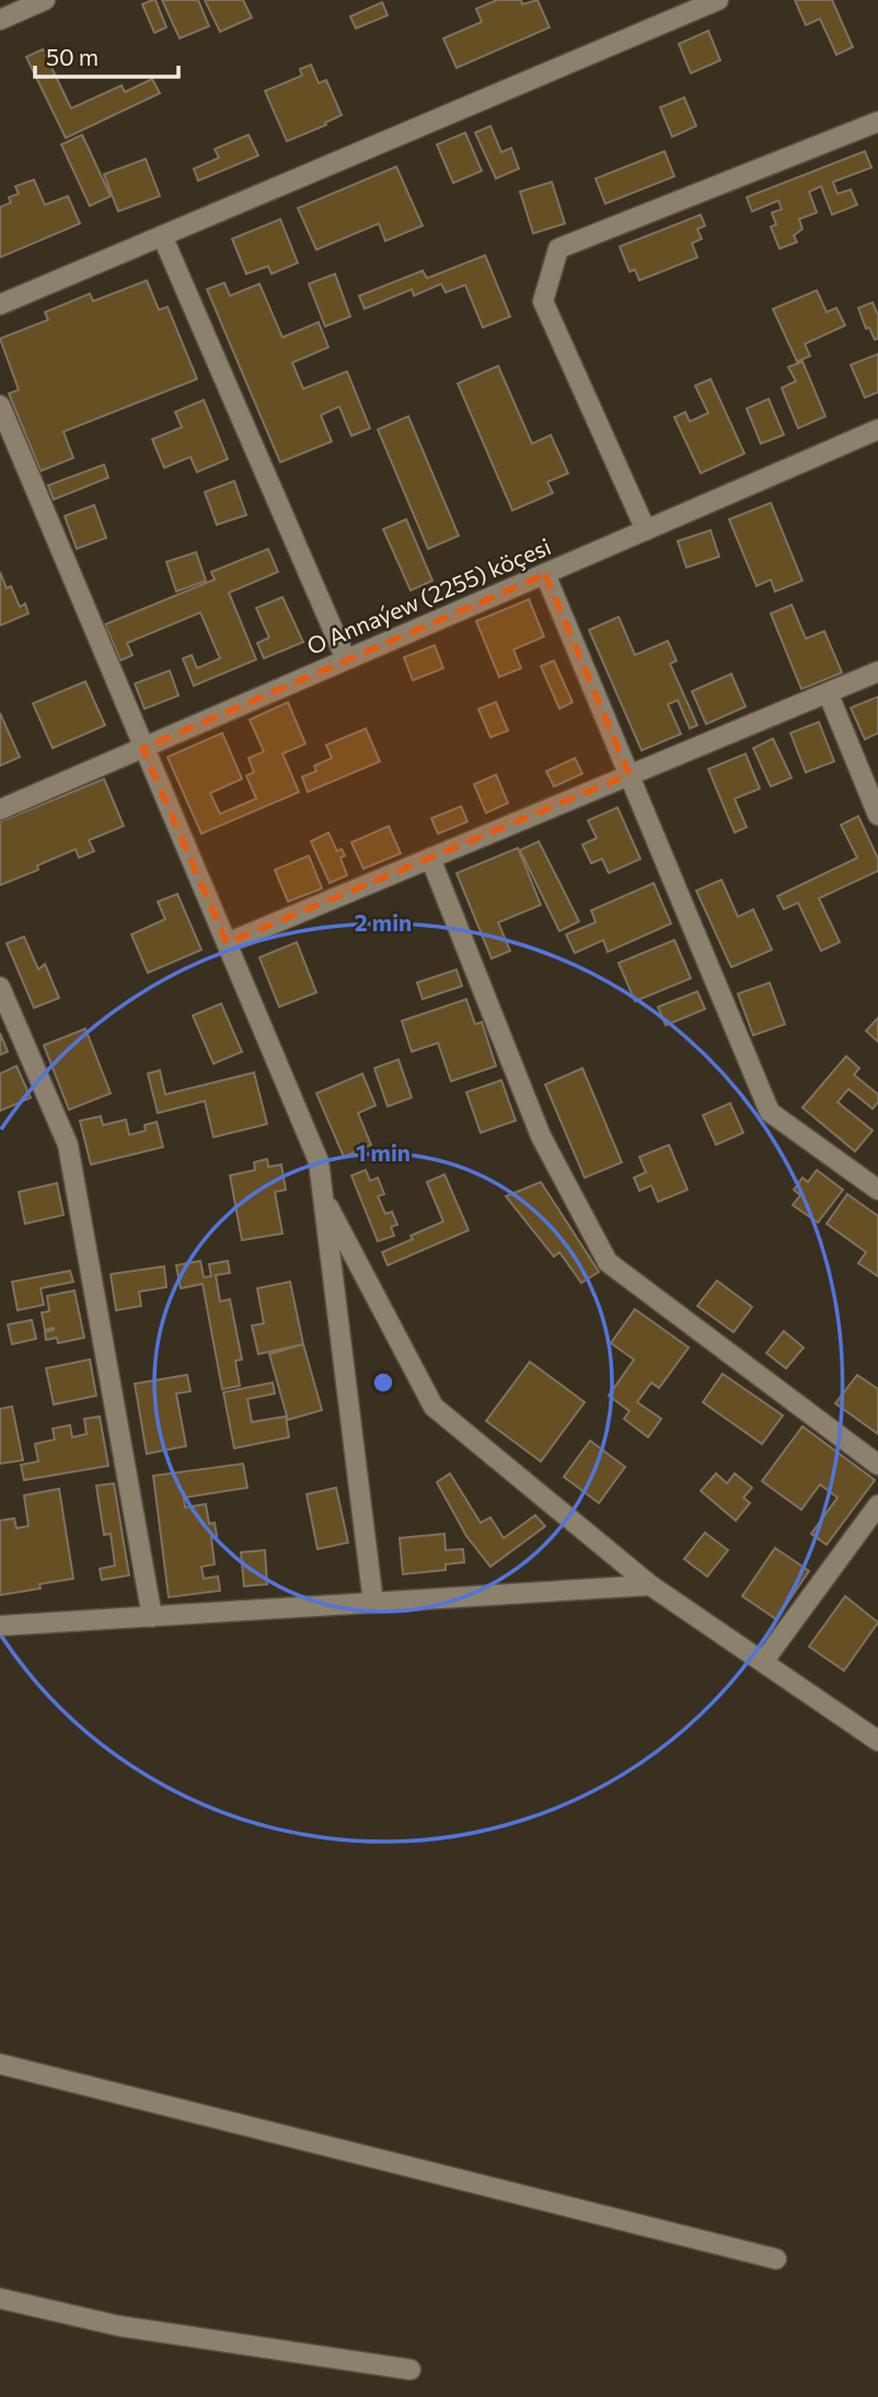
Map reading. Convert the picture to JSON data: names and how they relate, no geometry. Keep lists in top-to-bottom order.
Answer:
{
  "streets": {
    "street": ["O Annaýew (2255) köçesi"]
  },
  "scale_bar": "50 m",
  "rings": ["2 min", "1 min"]
}
